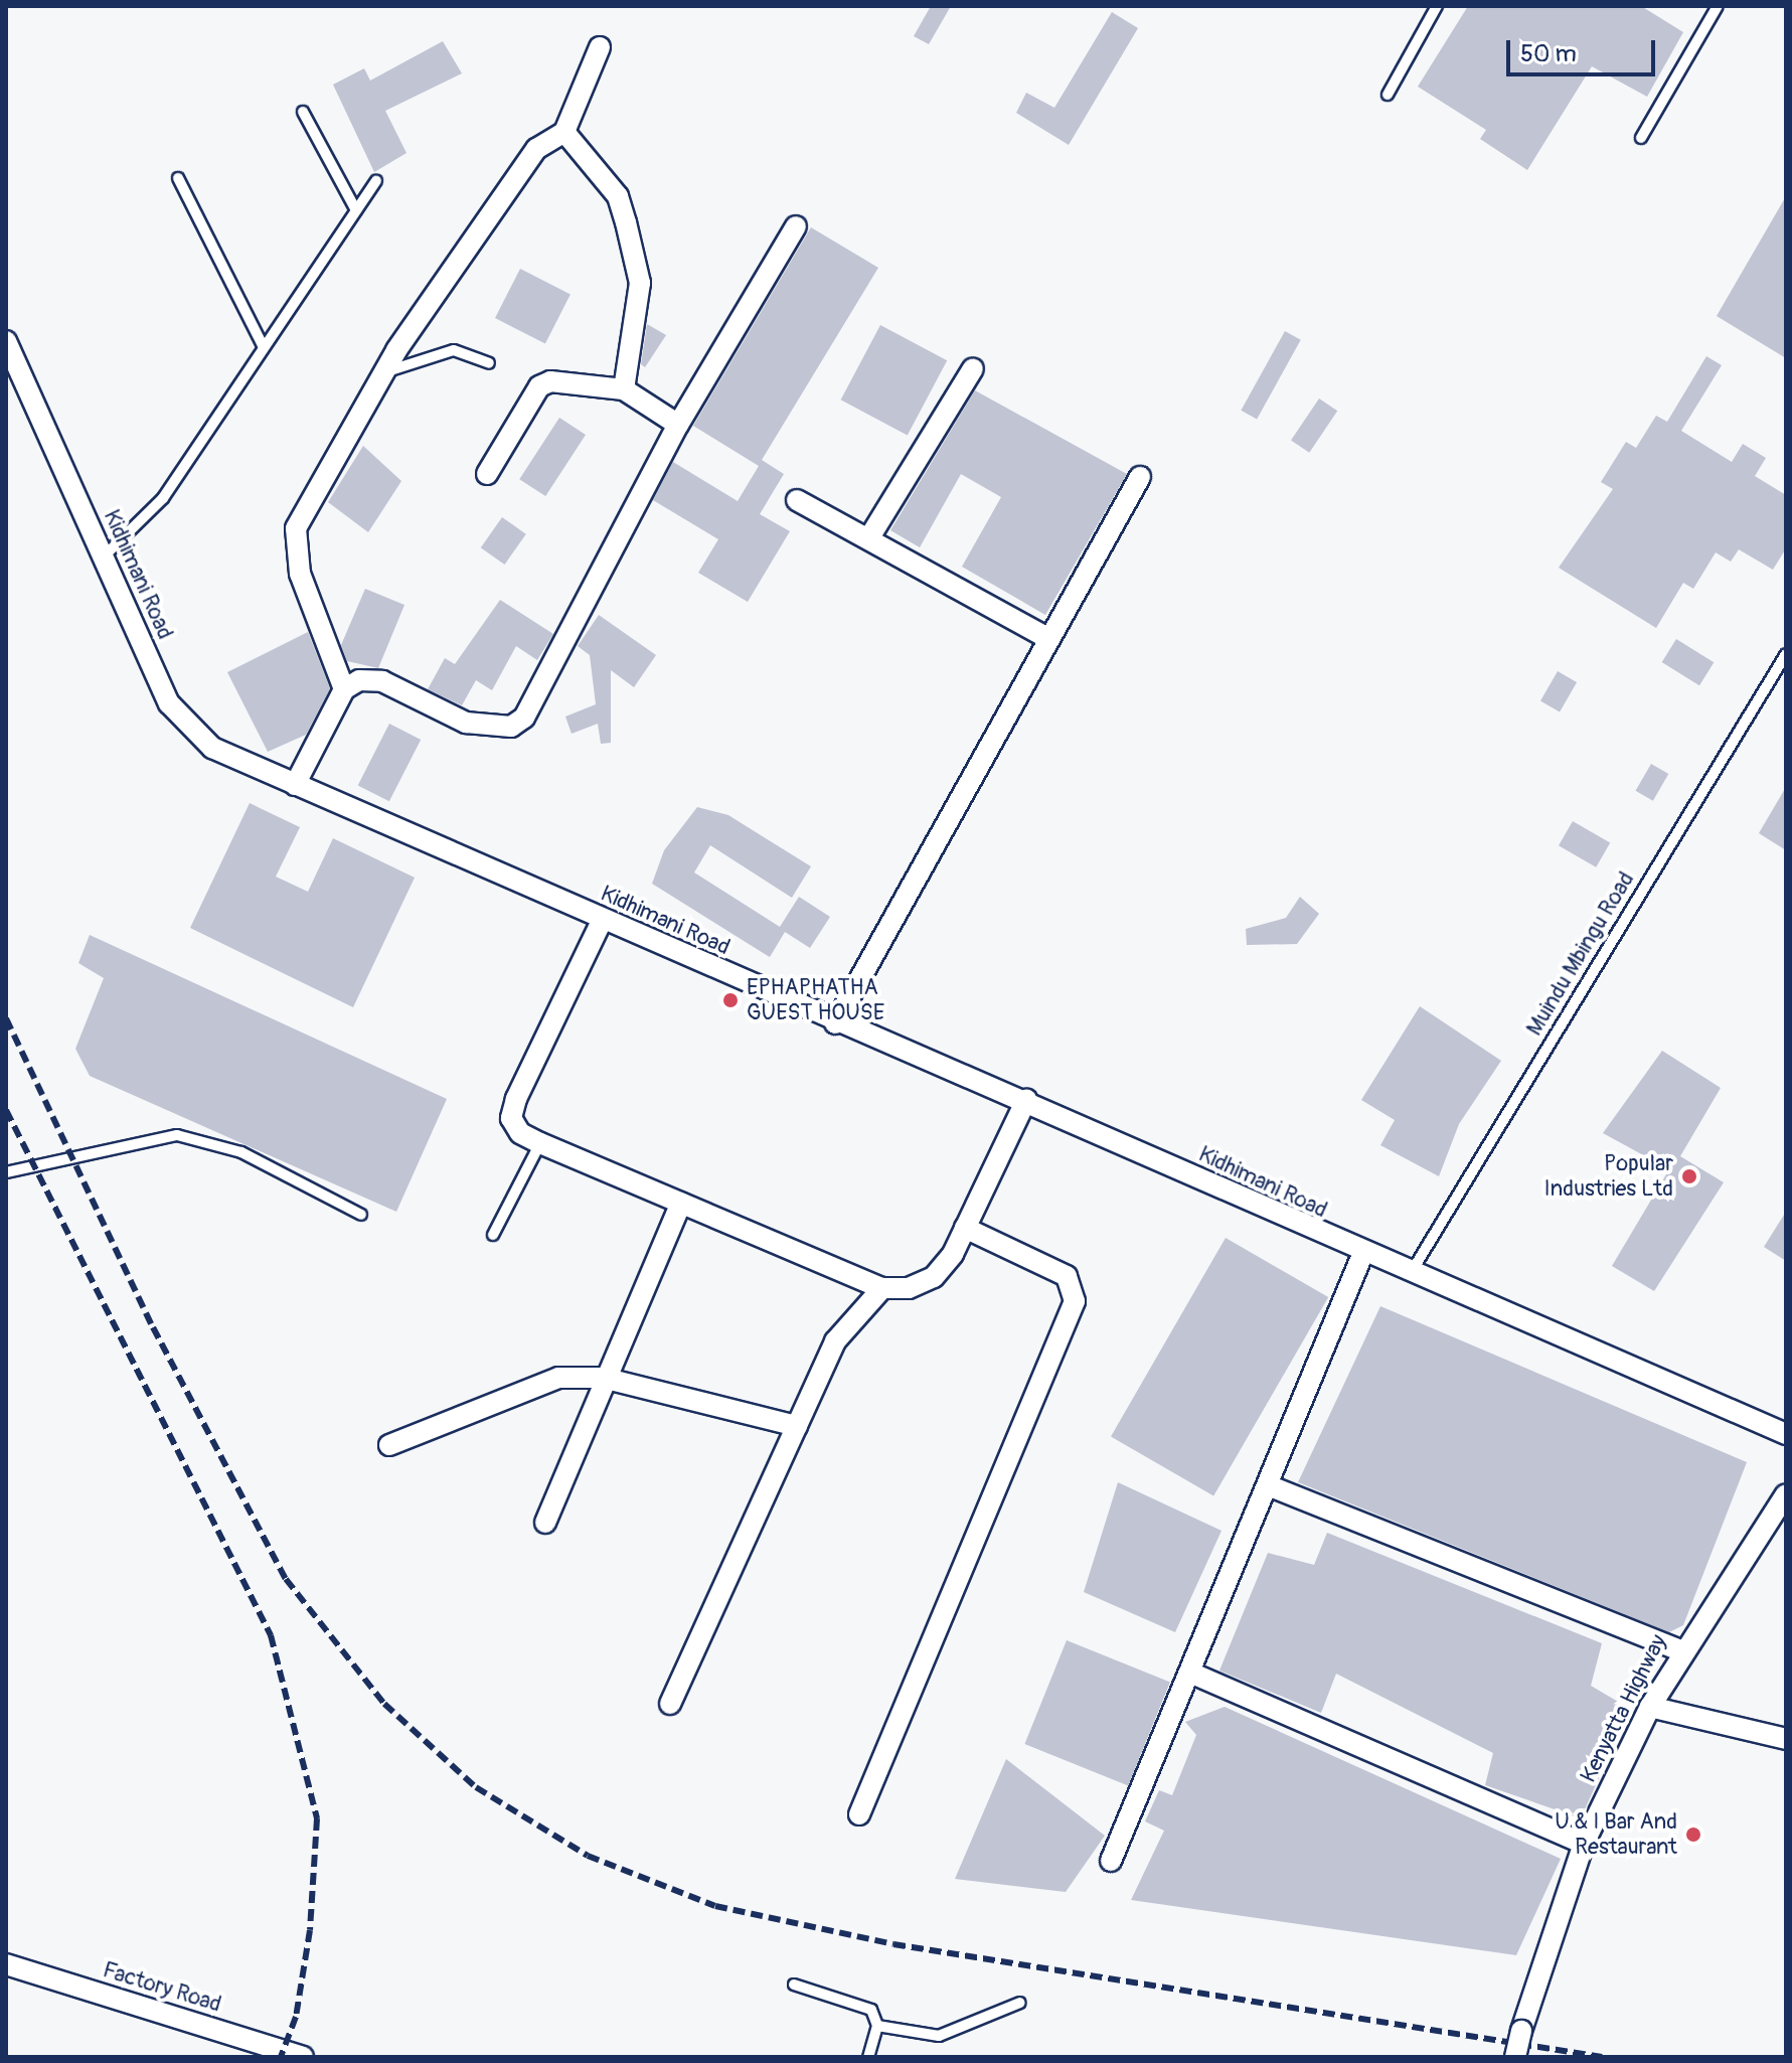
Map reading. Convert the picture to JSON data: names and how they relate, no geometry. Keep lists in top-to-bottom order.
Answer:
{
  "streets": {
    "street": ["Kidhimani Road", "Kenyatta Highway", "Factory Road"],
    "lane": ["Muindu Mbingu Road"]
  },
  "crossings": [
    ["Kidhimani Road", "Muindu Mbingu Road"]
  ],
  "places": ["EPHAPHATHA GUEST HOUSE", "Popular Industries Ltd", "U & I Bar And Restaurant"],
  "scale_bar": "50 m"
}
